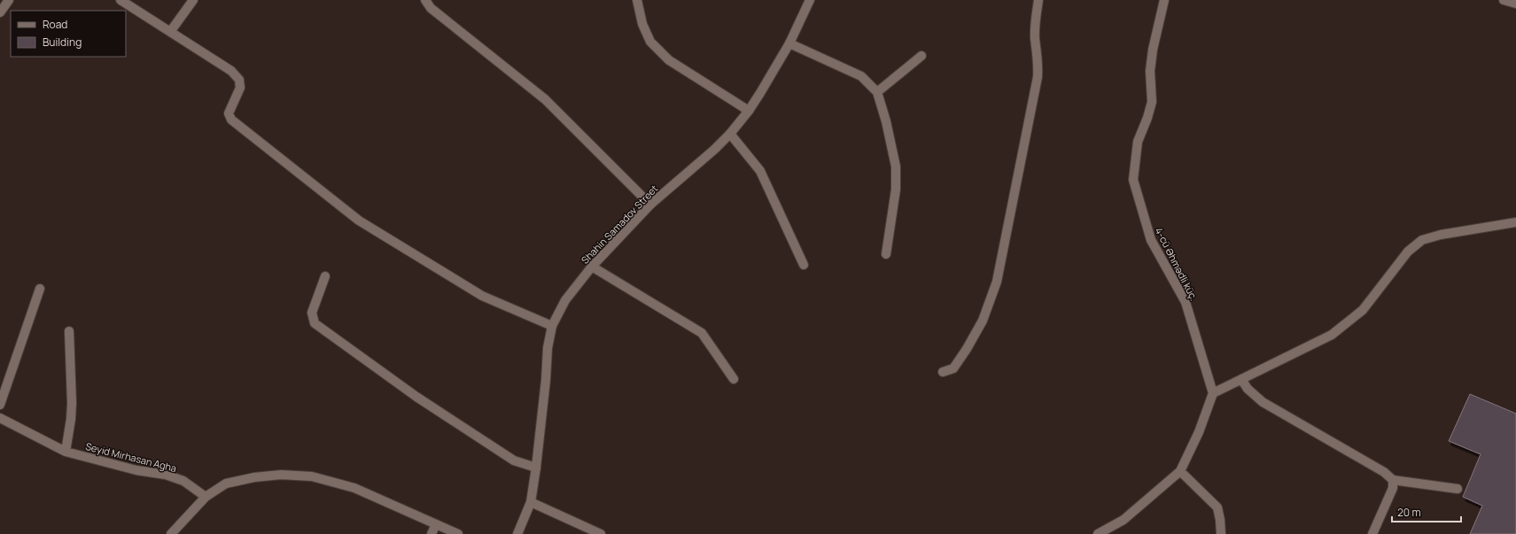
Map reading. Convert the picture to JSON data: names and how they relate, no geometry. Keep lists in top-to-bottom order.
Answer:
{
  "streets": {
    "street": ["Shahin Samadov Street", "4-cü Əhmədli küç.", "Seyid Mirhasan Agha"]
  },
  "legend": ["Road", "Building"],
  "scale_bar": "20 m"
}
